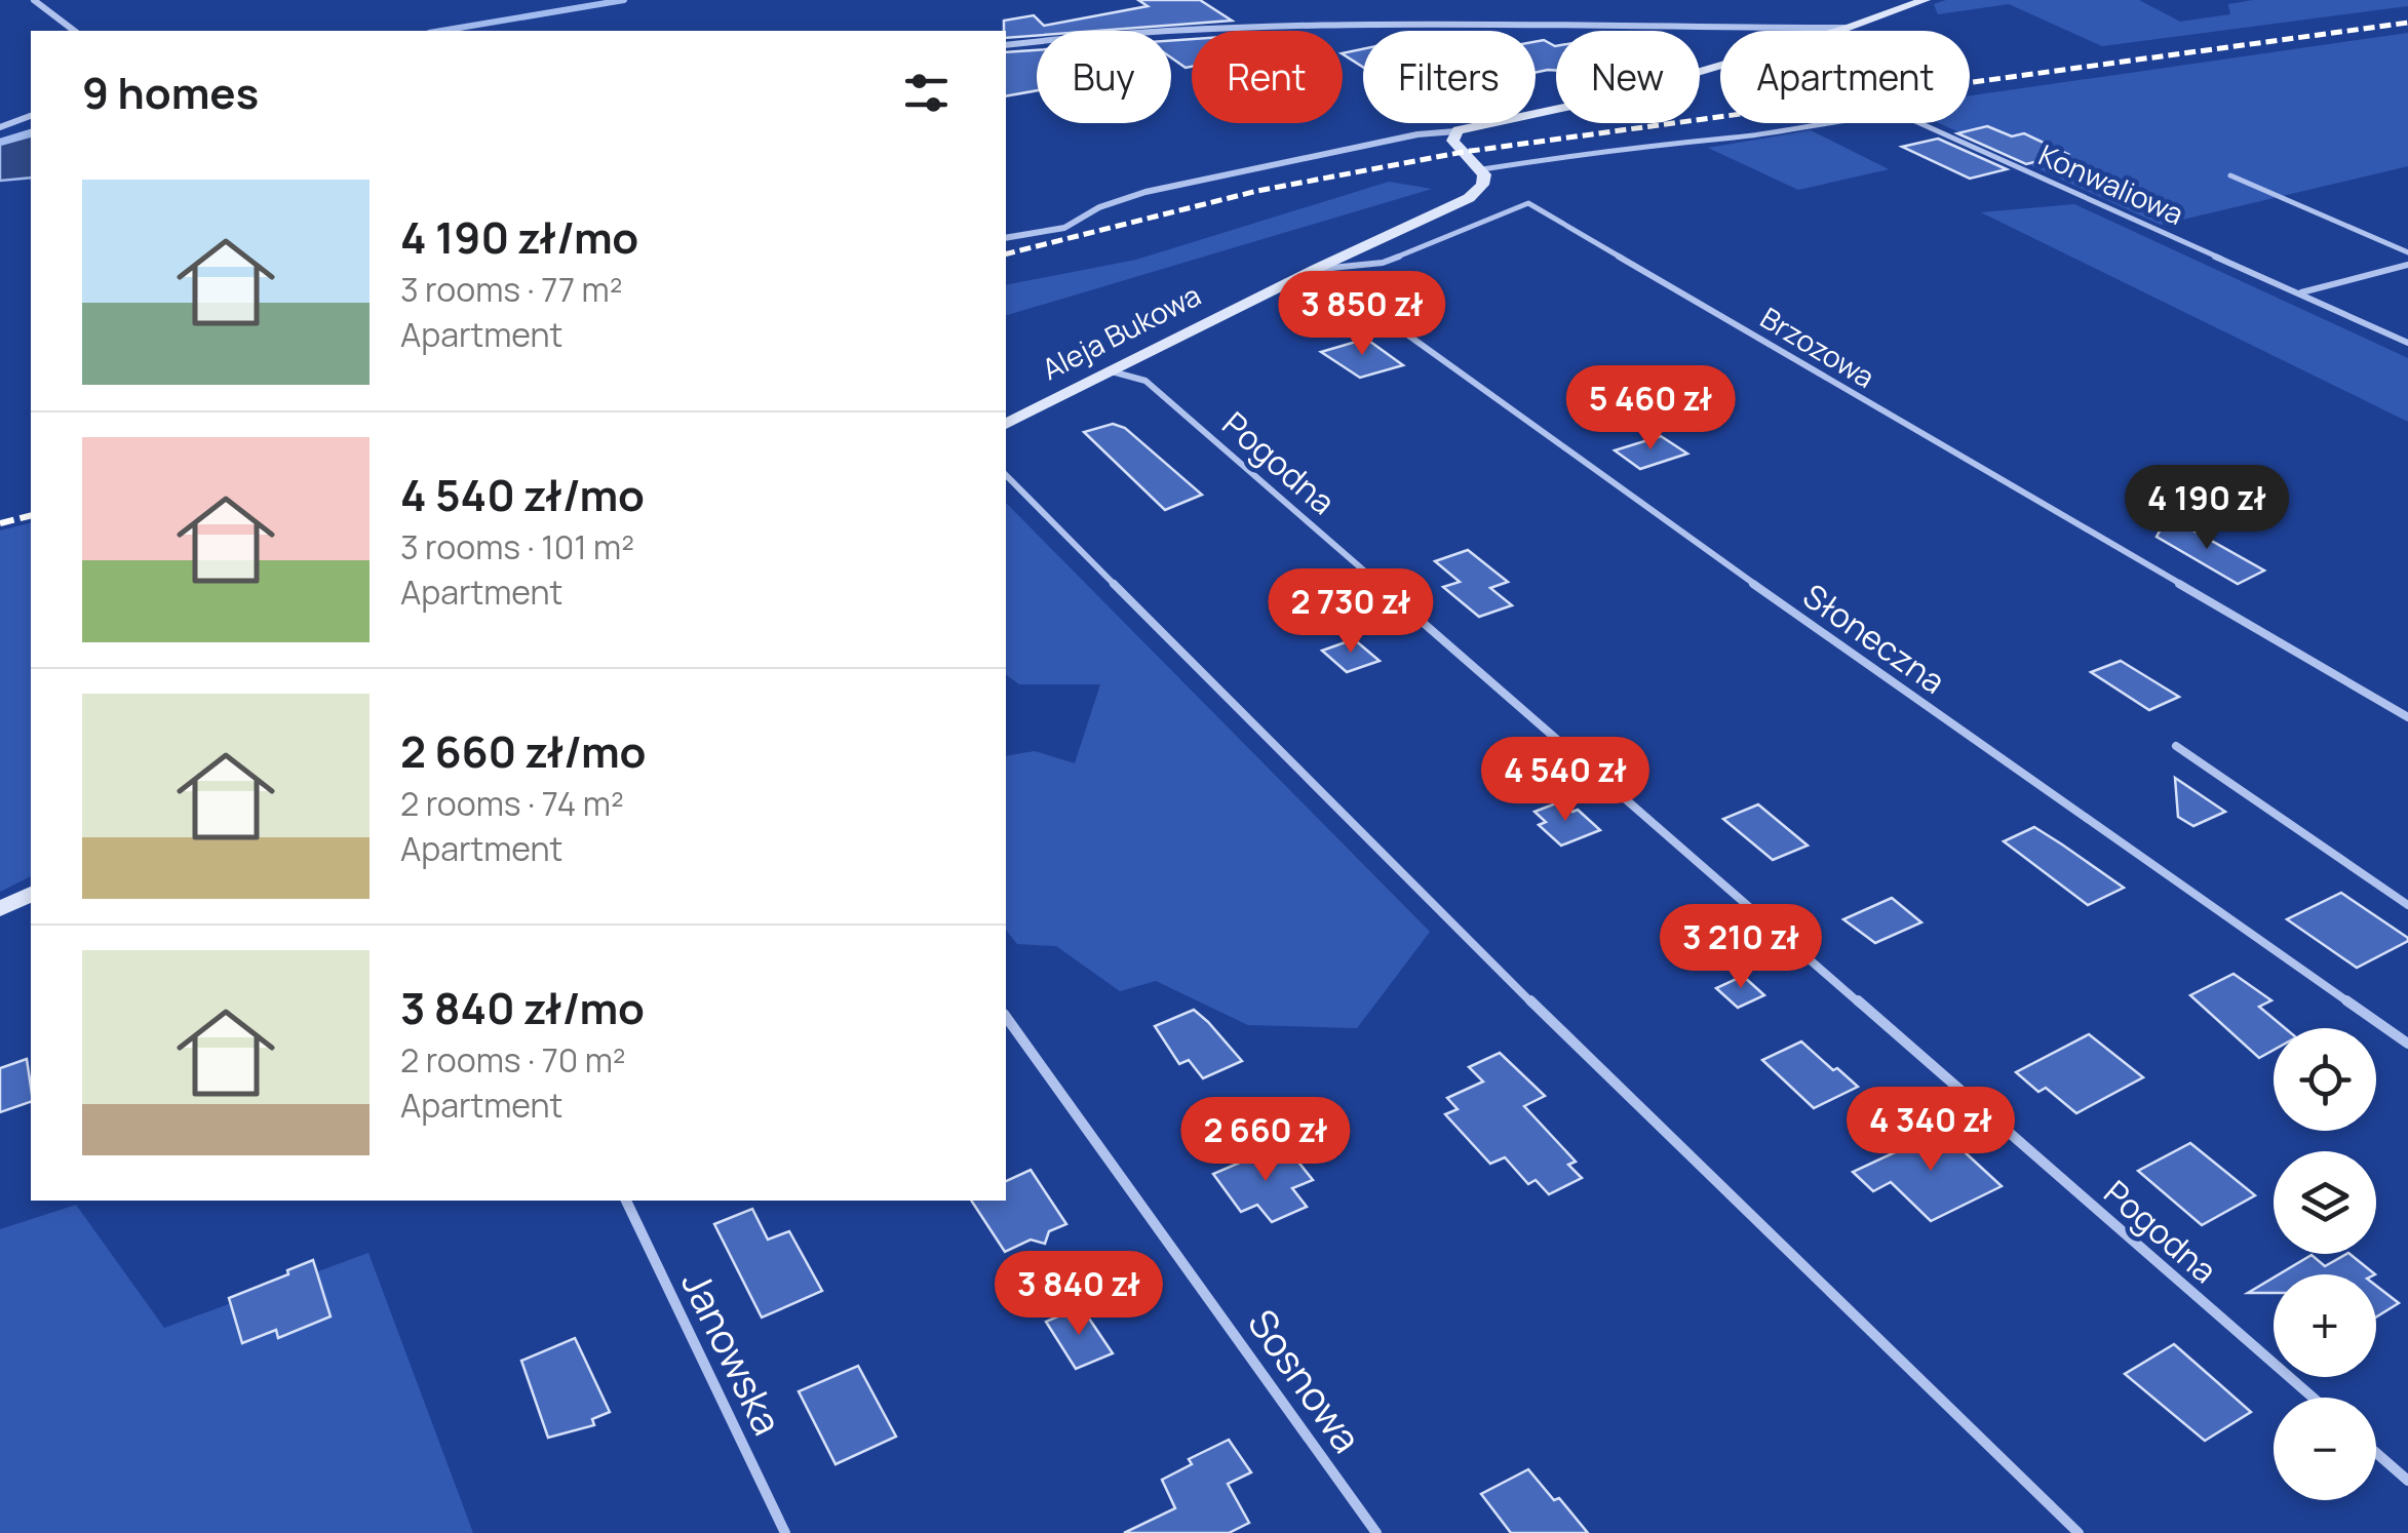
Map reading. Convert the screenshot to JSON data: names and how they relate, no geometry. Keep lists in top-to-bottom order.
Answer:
{
  "streets": {
    "street": ["Aleja Bukowa"],
    "lane": [
      "Konwaliowa",
      "Brzozowa",
      "Pogodna",
      "Słoneczna",
      "Janowska",
      "Sosnowa"
    ]
  },
  "crossings": [
    ["Konwaliowa", "Aleja Bukowa"],
    ["Aleja Bukowa", "Brzozowa"],
    ["Aleja Bukowa", "Pogodna"],
    ["Aleja Bukowa", "Słoneczna"],
    ["Brzozowa", "Słoneczna"]
  ],
  "page": {
    "chip": [
      "Buy",
      "Rent",
      "Filters",
      "New",
      "Apartment"
    ],
    "heading": "9 homes",
    "list": [
      {
        "name": "4 190 zł/mo",
        "note": "3 rooms · 77 m² · Apartment"
      },
      {
        "name": "4 540 zł/mo",
        "note": "3 rooms · 101 m² · Apartment"
      },
      {
        "name": "2 660 zł/mo",
        "note": "2 rooms · 74 m² · Apartment"
      },
      {
        "name": "3 840 zł/mo",
        "note": "2 rooms · 70 m² · Apartment"
      }
    ],
    "price": [
      "3 850 zł",
      "5 460 zł",
      "4 190 zł",
      "2 730 zł",
      "4 540 zł",
      "3 210 zł",
      "4 340 zł",
      "2 660 zł",
      "3 840 zł"
    ],
    "map_buttons": ["+", "−"]
  }
}
